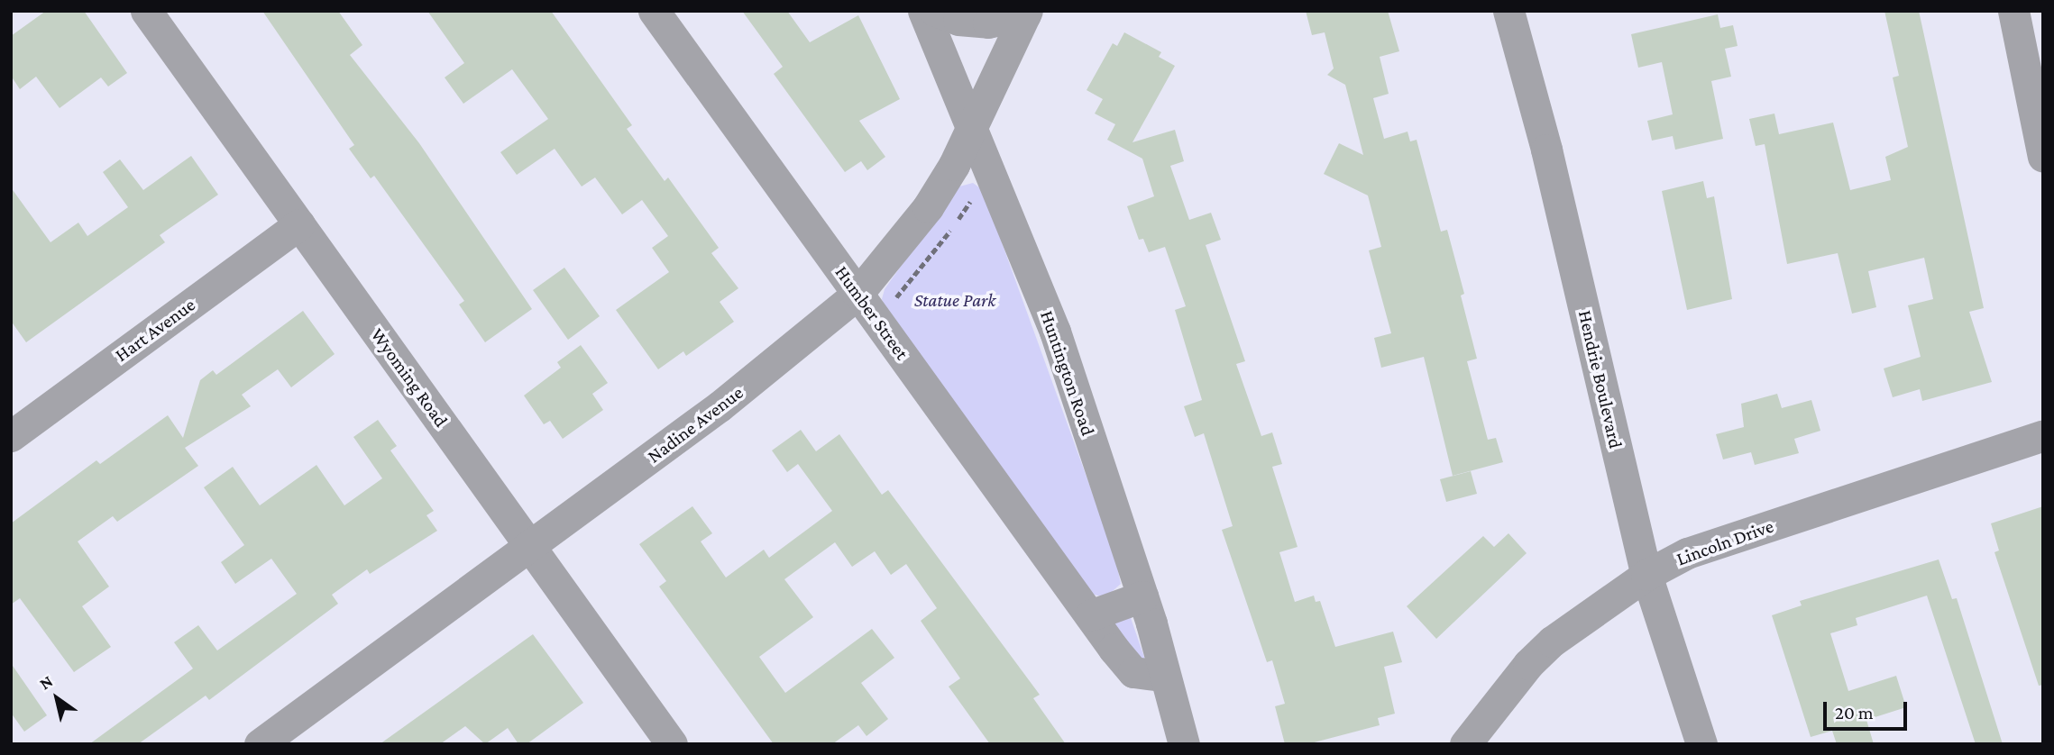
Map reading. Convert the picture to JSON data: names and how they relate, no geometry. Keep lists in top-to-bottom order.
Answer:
{
  "streets": {
    "street": [
      "Humber Street",
      "Hart Avenue",
      "Huntington Road",
      "Wyoming Road",
      "Hendrie Boulevard",
      "Nadine Avenue",
      "Lincoln Drive"
    ]
  },
  "crossings": [
    ["Humber Street", "Huntington Road"],
    ["Humber Street", "Nadine Avenue"],
    ["Hart Avenue", "Wyoming Road"],
    ["Huntington Road", "Nadine Avenue"],
    ["Wyoming Road", "Nadine Avenue"],
    ["Hendrie Boulevard", "Lincoln Drive"]
  ],
  "parks": ["Statue Park"],
  "scale_bar": "20 m",
  "north": "top left"
}
